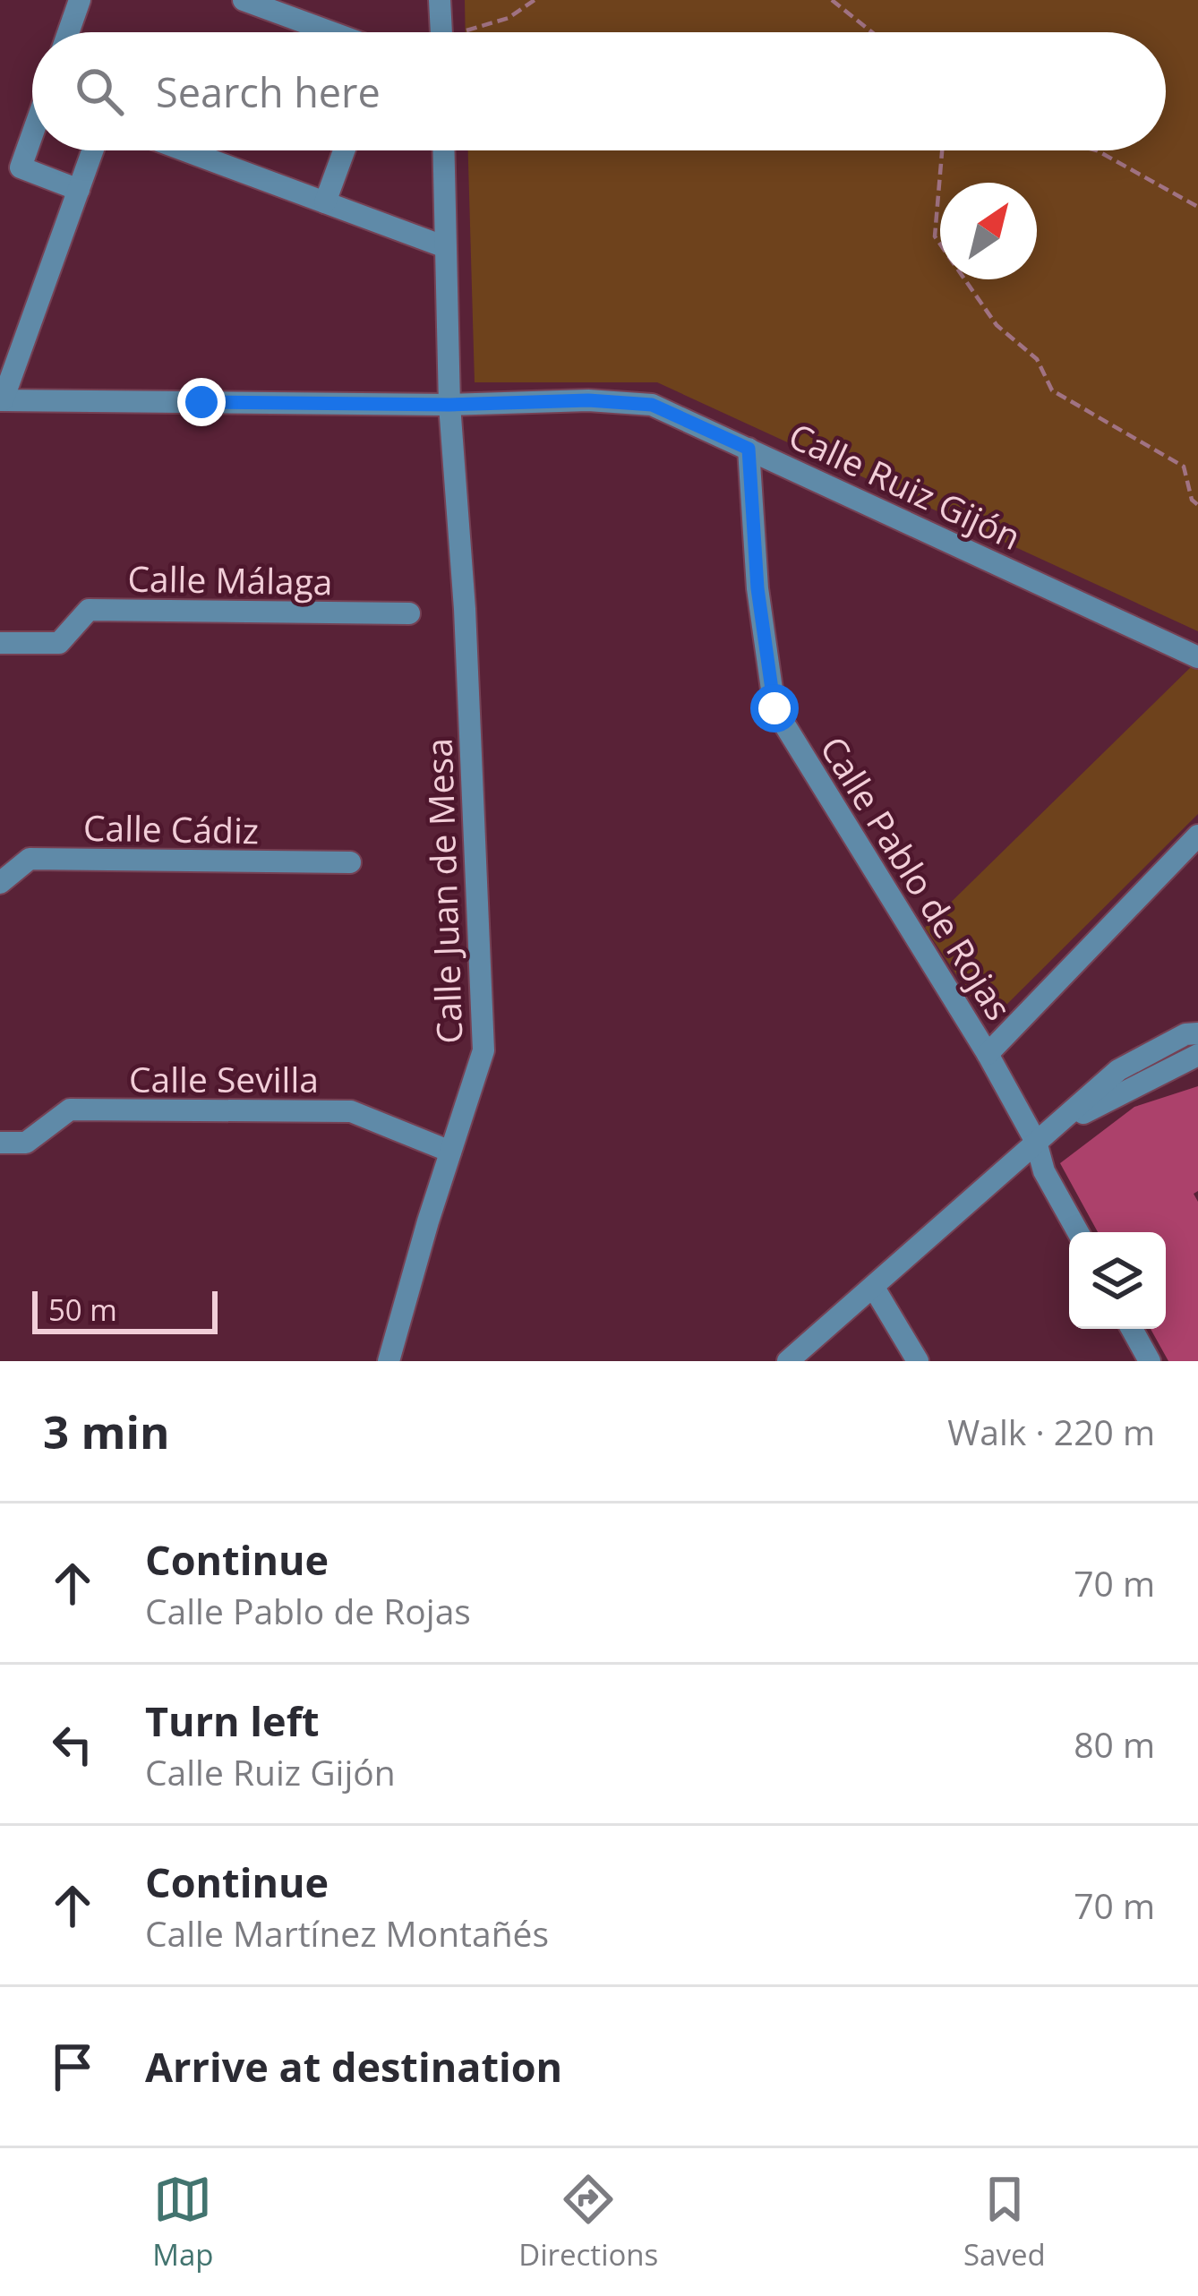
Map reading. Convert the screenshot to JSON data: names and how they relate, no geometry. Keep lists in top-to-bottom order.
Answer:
{
  "streets": {
    "street": [
      "Calle Ruiz Gijón",
      "Calle Málaga",
      "Calle Cádiz",
      "Calle Pablo de Rojas",
      "Calle Juan de Mesa",
      "Calle Sevilla"
    ]
  },
  "crossings": [
    ["Calle Ruiz Gijón", "Calle Pablo de Rojas"],
    ["Calle Ruiz Gijón", "Calle Juan de Mesa"],
    ["Calle Juan de Mesa", "Calle Sevilla"]
  ],
  "scale_bar": "50 m",
  "north": "top right",
  "page": {
    "search": "Search here",
    "scale": "50 m",
    "heading": ["3 min", "Walk · 220 m"],
    "list": [
      ["Continue", "Calle Pablo de Rojas", "70 m"],
      ["Turn left", "Calle Ruiz Gijón", "80 m"],
      ["Continue", "Calle Martínez Montañés", "70 m"],
      "Arrive at destination"
    ],
    "nav": ["Map", "Directions", "Saved"]
  }
}
